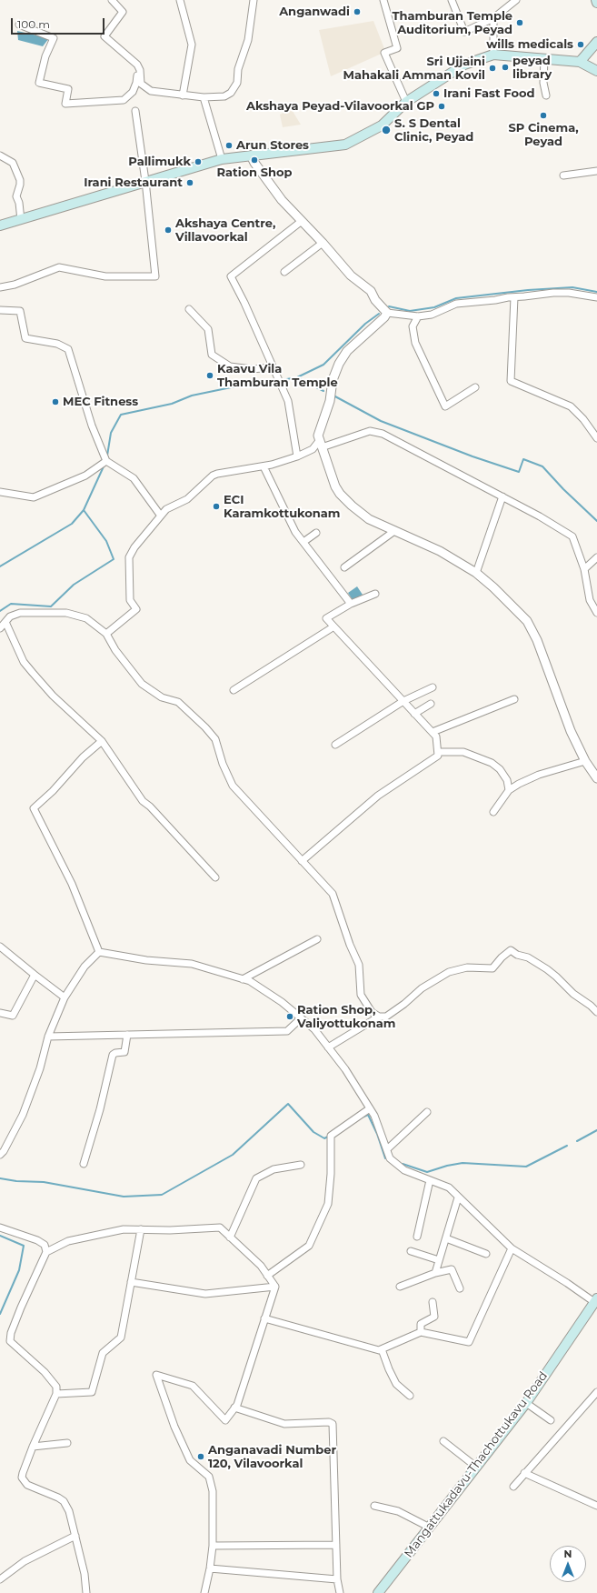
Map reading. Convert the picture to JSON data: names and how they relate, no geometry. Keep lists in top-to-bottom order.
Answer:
{
  "streets": {
    "main road": ["Mangattukadavu-Thachottukavu Road"]
  },
  "places": [
    "Anganwadi",
    "Thamburan Temple Auditorium, Peyad",
    "wills medicals",
    "peyad library",
    "Sri Ujjaini Mahakali Amman Kovil",
    "Irani Fast Food",
    "Akshaya Peyad-Vilavoorkal GP",
    "SP Cinema, Peyad",
    "S. S Dental Clinic, Peyad",
    "Arun Stores",
    "Ration Shop",
    "Pallimukk",
    "Irani Restaurant",
    "Akshaya Centre, Villavoorkal",
    "Kaavu Vila Thamburan Temple",
    "MEC Fitness",
    "ECI Karamkottukonam",
    "Ration Shop, Valiyottukonam",
    "Anganavadi Number 120, Vilavoorkal"
  ],
  "scale_bar": "100 m",
  "north": "top"
}
